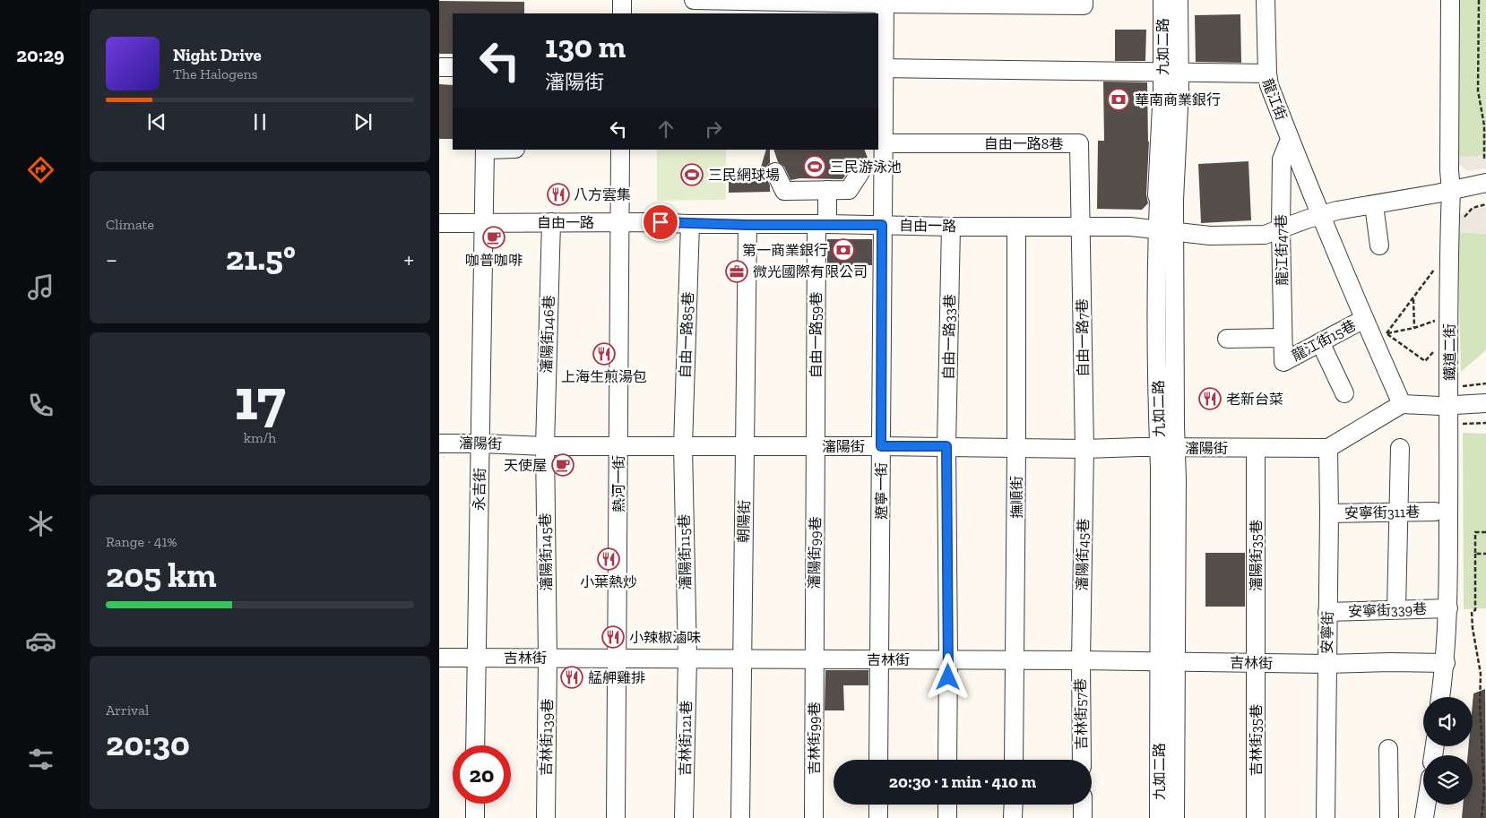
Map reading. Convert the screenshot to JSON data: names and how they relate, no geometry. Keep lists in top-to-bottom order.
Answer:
{
  "streets": {
    "street": [
      "九如二路",
      "龍江街",
      "自由一路8巷",
      "自由一路",
      "龍江街47巷",
      "瀋陽街146巷",
      "自由一路85巷",
      "自由一路59巷",
      "自由一路33巷",
      "自由一路7巷",
      "龍江街15巷",
      "鐵道二街",
      "瀋陽街",
      "熱河一街",
      "永吉街",
      "遼寧一街",
      "撫順街",
      "安寧街311巷",
      "朝陽街",
      "瀋陽街145巷",
      "瀋陽街115巷",
      "瀋陽街99巷",
      "瀋陽街45巷",
      "瀋陽街35巷",
      "安寧街339巷",
      "安寧街",
      "吉林街",
      "吉林街57巷",
      "吉林街139巷",
      "吉林街121巷",
      "吉林街99巷",
      "吉林街35巷"
    ]
  },
  "crossings": [
    ["九如二路", "龍江街"],
    ["九如二路", "自由一路"],
    ["九如二路", "瀋陽街"],
    ["九如二路", "吉林街"],
    ["龍江街", "自由一路"],
    ["龍江街", "龍江街47巷"],
    ["龍江街", "龍江街15巷"],
    ["龍江街", "遼寧一街"],
    ["自由一路8巷", "自由一路"],
    ["自由一路8巷", "自由一路7巷"],
    ["自由一路8巷", "遼寧一街"],
    ["自由一路", "龍江街47巷"],
    ["自由一路", "瀋陽街146巷"],
    ["自由一路", "自由一路85巷"],
    ["自由一路", "自由一路59巷"],
    ["自由一路", "自由一路33巷"],
    ["自由一路", "自由一路7巷"],
    ["自由一路", "鐵道二街"],
    ["自由一路", "熱河一街"],
    ["自由一路", "永吉街"],
    ["自由一路", "遼寧一街"],
    ["自由一路", "撫順街"],
    ["自由一路", "朝陽街"],
    ["龍江街47巷", "龍江街15巷"],
    ["瀋陽街146巷", "瀋陽街"],
    ["瀋陽街146巷", "瀋陽街145巷"],
    ["自由一路85巷", "瀋陽街"],
    ["自由一路85巷", "瀋陽街115巷"],
    ["自由一路59巷", "瀋陽街"],
    ["自由一路59巷", "瀋陽街99巷"],
    ["自由一路33巷", "瀋陽街"],
    ["自由一路33巷", "吉林街"],
    ["自由一路7巷", "瀋陽街"],
    ["自由一路7巷", "瀋陽街45巷"],
    ["鐵道二街", "安寧街339巷"],
    ["鐵道二街", "吉林街"],
    ["瀋陽街", "熱河一街"],
    ["瀋陽街", "永吉街"],
    ["瀋陽街", "遼寧一街"],
    ["瀋陽街", "撫順街"],
    ["瀋陽街", "朝陽街"],
    ["瀋陽街", "瀋陽街145巷"],
    ["瀋陽街", "瀋陽街115巷"],
    ["瀋陽街", "瀋陽街99巷"],
    ["瀋陽街", "瀋陽街45巷"],
    ["瀋陽街", "瀋陽街35巷"],
    ["瀋陽街", "安寧街"],
    ["熱河一街", "吉林街"],
    ["永吉街", "吉林街"],
    ["遼寧一街", "吉林街"],
    ["撫順街", "吉林街"],
    ["安寧街311巷", "安寧街"],
    ["朝陽街", "吉林街"],
    ["瀋陽街145巷", "吉林街"],
    ["瀋陽街145巷", "吉林街139巷"],
    ["瀋陽街115巷", "吉林街"],
    ["瀋陽街115巷", "吉林街121巷"],
    ["瀋陽街99巷", "吉林街"],
    ["瀋陽街99巷", "吉林街99巷"],
    ["瀋陽街45巷", "吉林街"],
    ["瀋陽街45巷", "吉林街57巷"],
    ["瀋陽街35巷", "吉林街"],
    ["瀋陽街35巷", "吉林街35巷"],
    ["安寧街339巷", "安寧街"],
    ["安寧街", "吉林街"],
    ["吉林街", "吉林街57巷"],
    ["吉林街", "吉林街139巷"],
    ["吉林街", "吉林街121巷"],
    ["吉林街", "吉林街99巷"],
    ["吉林街", "吉林街35巷"]
  ],
  "places": {
    "bank": ["華南商業銀行", "第一商業銀行"],
    "sports": ["三民游泳池", "三民網球場"],
    "restaurant": [
      "八方雲集",
      "上海生煎湯包",
      "老新台菜",
      "小葉熱炒",
      "小辣椒滷味",
      "艋舺雞排"
    ],
    "cafe": ["咖普咖啡", "天使屋"],
    "office": ["微光國際有限公司"]
  },
  "page": {
    "tabs": "20:29",
    "turn": ["130 m", "瀋陽街"],
    "song": ["Night Drive", "The Halogens"],
    "tile": [
      "Climate",
      ["17", "km/h"],
      ["Range · 41%", "205 km"],
      ["Arrival", "20:30"]
    ],
    "heat": ["−", "21.5°", "+"],
    "limit": "20",
    "trip": "20:30 · 1 min · 410 m"
  }
}
